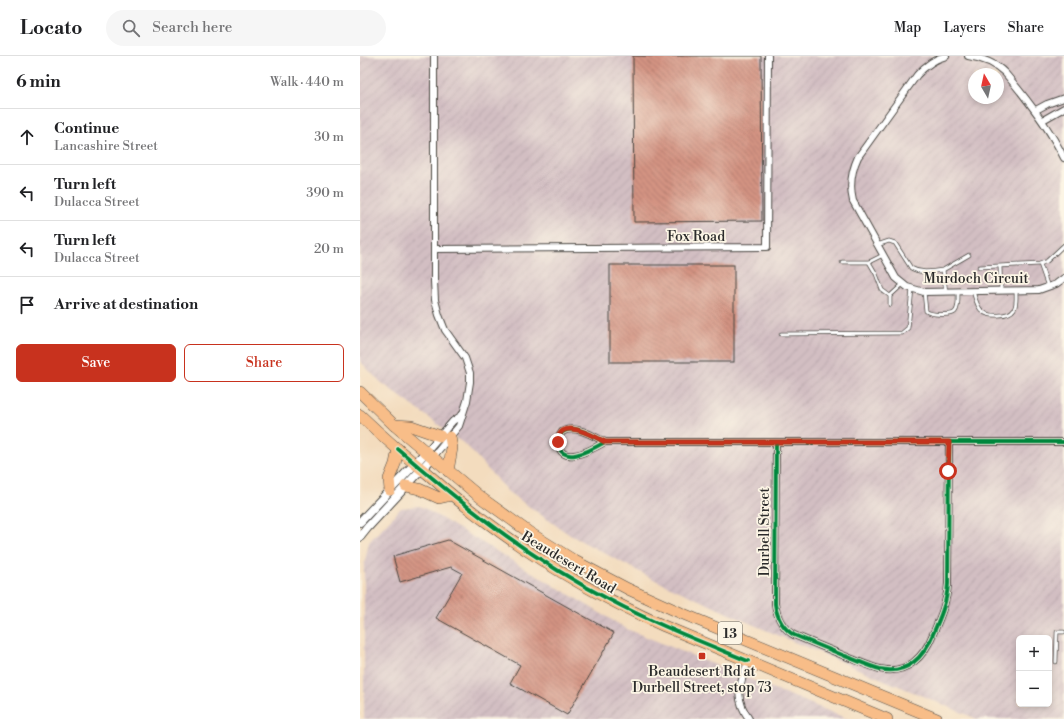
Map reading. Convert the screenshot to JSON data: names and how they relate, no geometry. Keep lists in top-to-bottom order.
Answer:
{
  "streets": {
    "highway": ["Beaudesert Road", "13"],
    "street": ["Fox Road", "Murdoch Circuit", "Durbell Street"]
  },
  "places": {
    "transit": ["Beaudesert Rd at Durbell Street, stop 73"]
  },
  "north": "top",
  "page": {
    "header": "Locato",
    "search": "Search here",
    "nav": ["Map", "Layers", "Share"],
    "heading": ["6 min", "Walk · 440 m"],
    "list": [
      ["Continue", "Lancashire Street", "30 m"],
      ["Turn left", "Dulacca Street", "390 m"],
      ["Turn left", "Dulacca Street", "20 m"],
      "Arrive at destination"
    ],
    "buttons": ["Save", "Share"],
    "map_buttons": ["+", "−"]
  }
}
